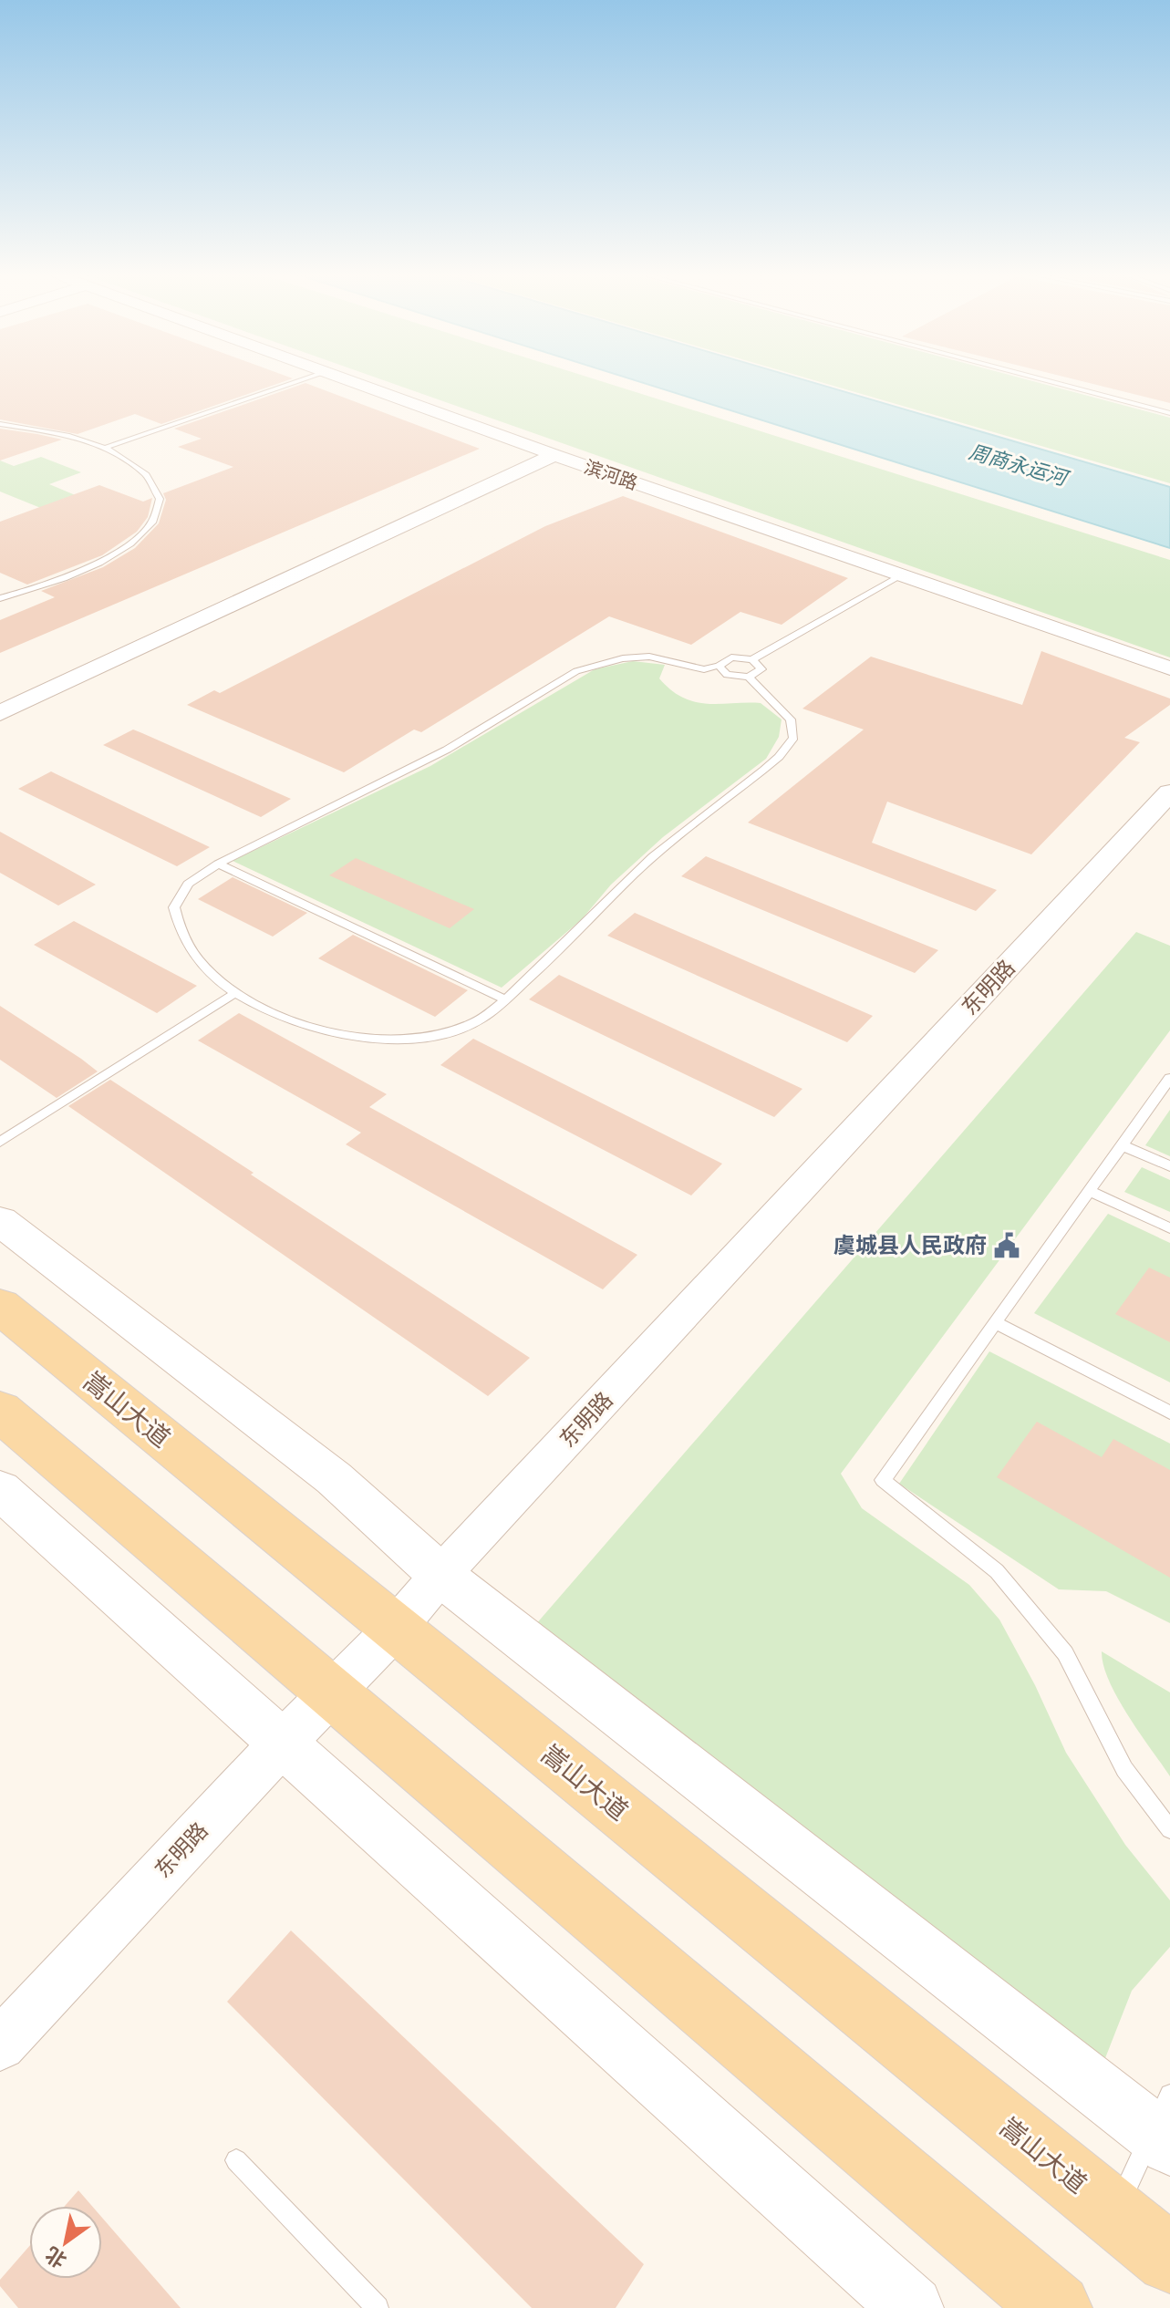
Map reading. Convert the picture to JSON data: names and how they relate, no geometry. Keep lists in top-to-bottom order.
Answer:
{
  "streets": {
    "main road": ["嵩山大道"],
    "street": ["滨河路", "东明路"]
  },
  "crossings": [
    ["东明路", "嵩山大道"]
  ],
  "water": ["周商永运河"],
  "places": {
    "public building": ["虞城县人民政府"]
  },
  "north": "bottom left"
}
